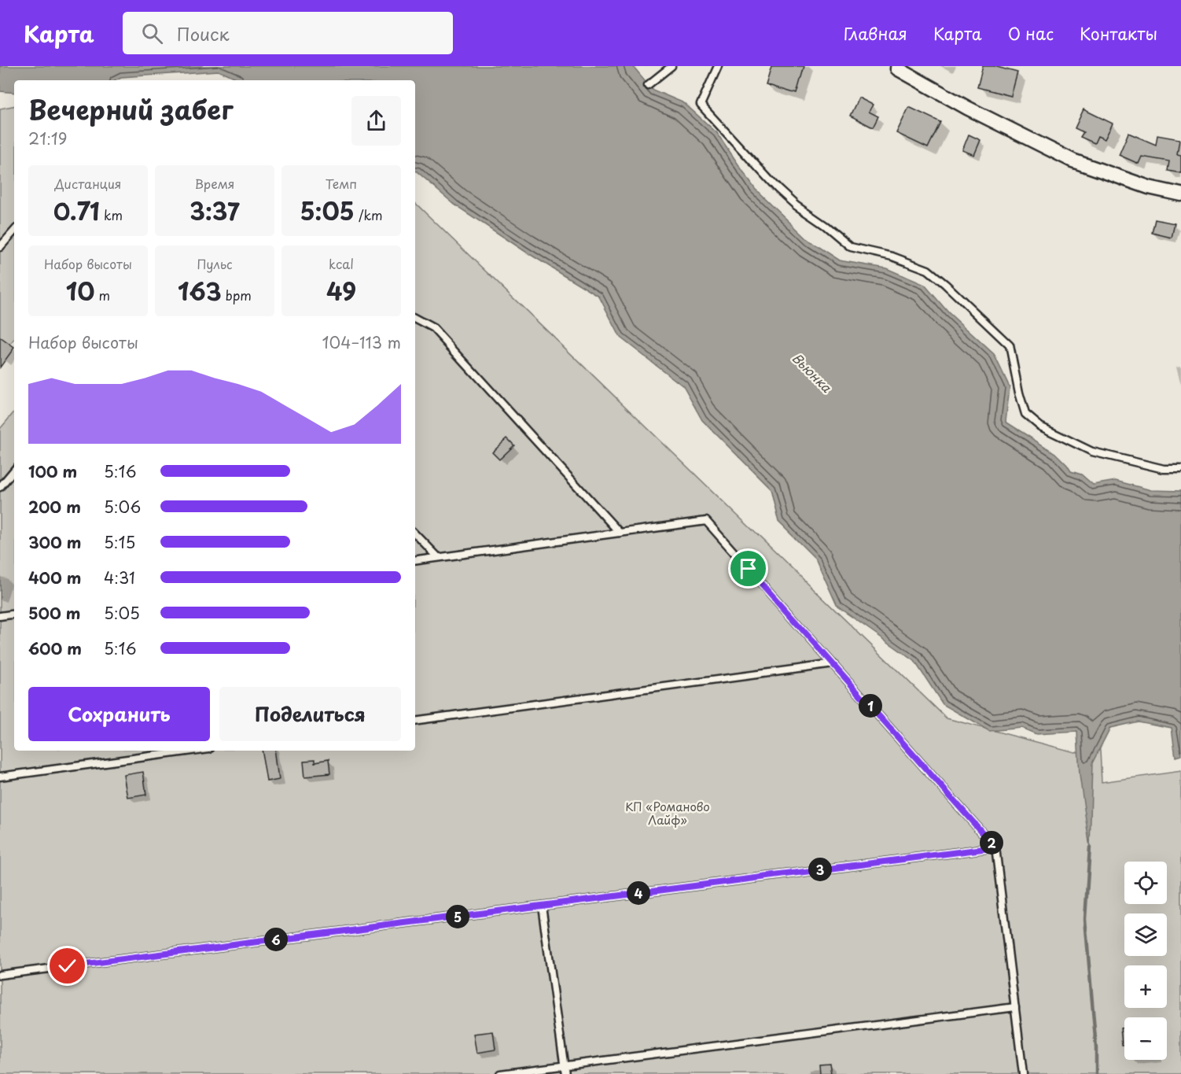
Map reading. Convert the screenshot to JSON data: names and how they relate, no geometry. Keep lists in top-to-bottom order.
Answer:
{
  "water": ["Вьюнка"],
  "parks": ["КП «Романово Лайф»"],
  "page": {
    "header": "Карта",
    "search": "Поиск",
    "nav": [
      "Главная",
      "Карта",
      "О нас",
      "Контакты"
    ],
    "heading": ["Вечерний забег", "21:19"],
    "stats": [
      ["Дистанция", "0.71 km"],
      ["Время", "3:37"],
      ["Темп", "5:05 /km"],
      ["Набор высоты", "10 m"],
      ["Пульс", "163 bpm"],
      ["kcal", "49"]
    ],
    "chart": ["Набор высоты", "104–113 m"],
    "list": [
      {
        "name": "100 m",
        "note": "5:16"
      },
      {
        "name": "200 m",
        "note": "5:06"
      },
      {
        "name": "300 m",
        "note": "5:15"
      },
      {
        "name": "400 m",
        "note": "4:31"
      },
      {
        "name": "500 m",
        "note": "5:05"
      },
      {
        "name": "600 m",
        "note": "5:16"
      }
    ],
    "buttons": ["Сохранить", "Поделиться"],
    "pins": [
      "1",
      "2",
      "3",
      "4",
      "5",
      "6"
    ],
    "map_buttons": ["+", "−"]
  }
}
